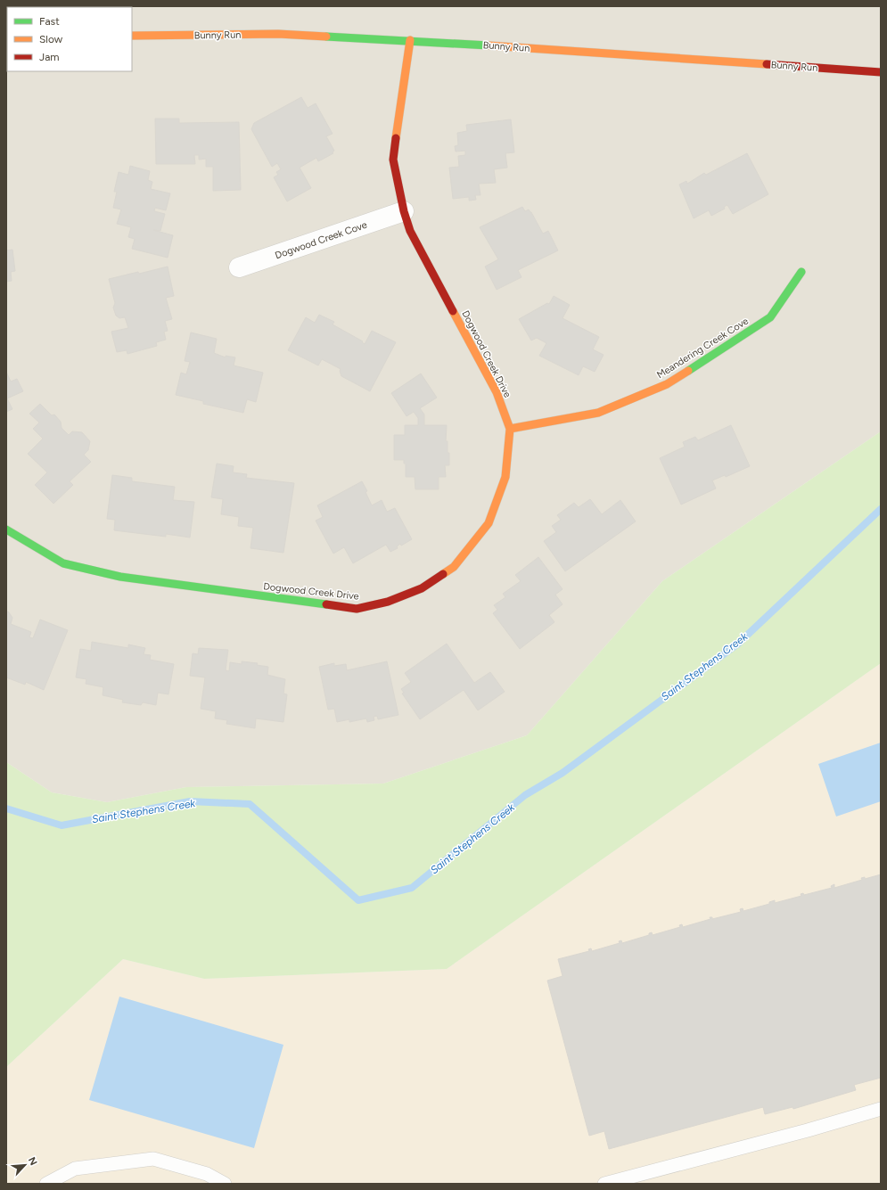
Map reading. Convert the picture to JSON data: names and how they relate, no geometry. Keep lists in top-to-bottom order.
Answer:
{
  "streets": {
    "street": [
      "Bunny Run",
      "Dogwood Creek Cove",
      "Meandering Creek Cove",
      "Dogwood Creek Drive"
    ]
  },
  "crossings": [
    ["Bunny Run", "Dogwood Creek Drive"],
    ["Dogwood Creek Cove", "Dogwood Creek Drive"],
    ["Meandering Creek Cove", "Dogwood Creek Drive"]
  ],
  "water": ["Saint Stephens Creek"],
  "legend": ["Fast", "Slow", "Jam"],
  "north": "top right"
}
